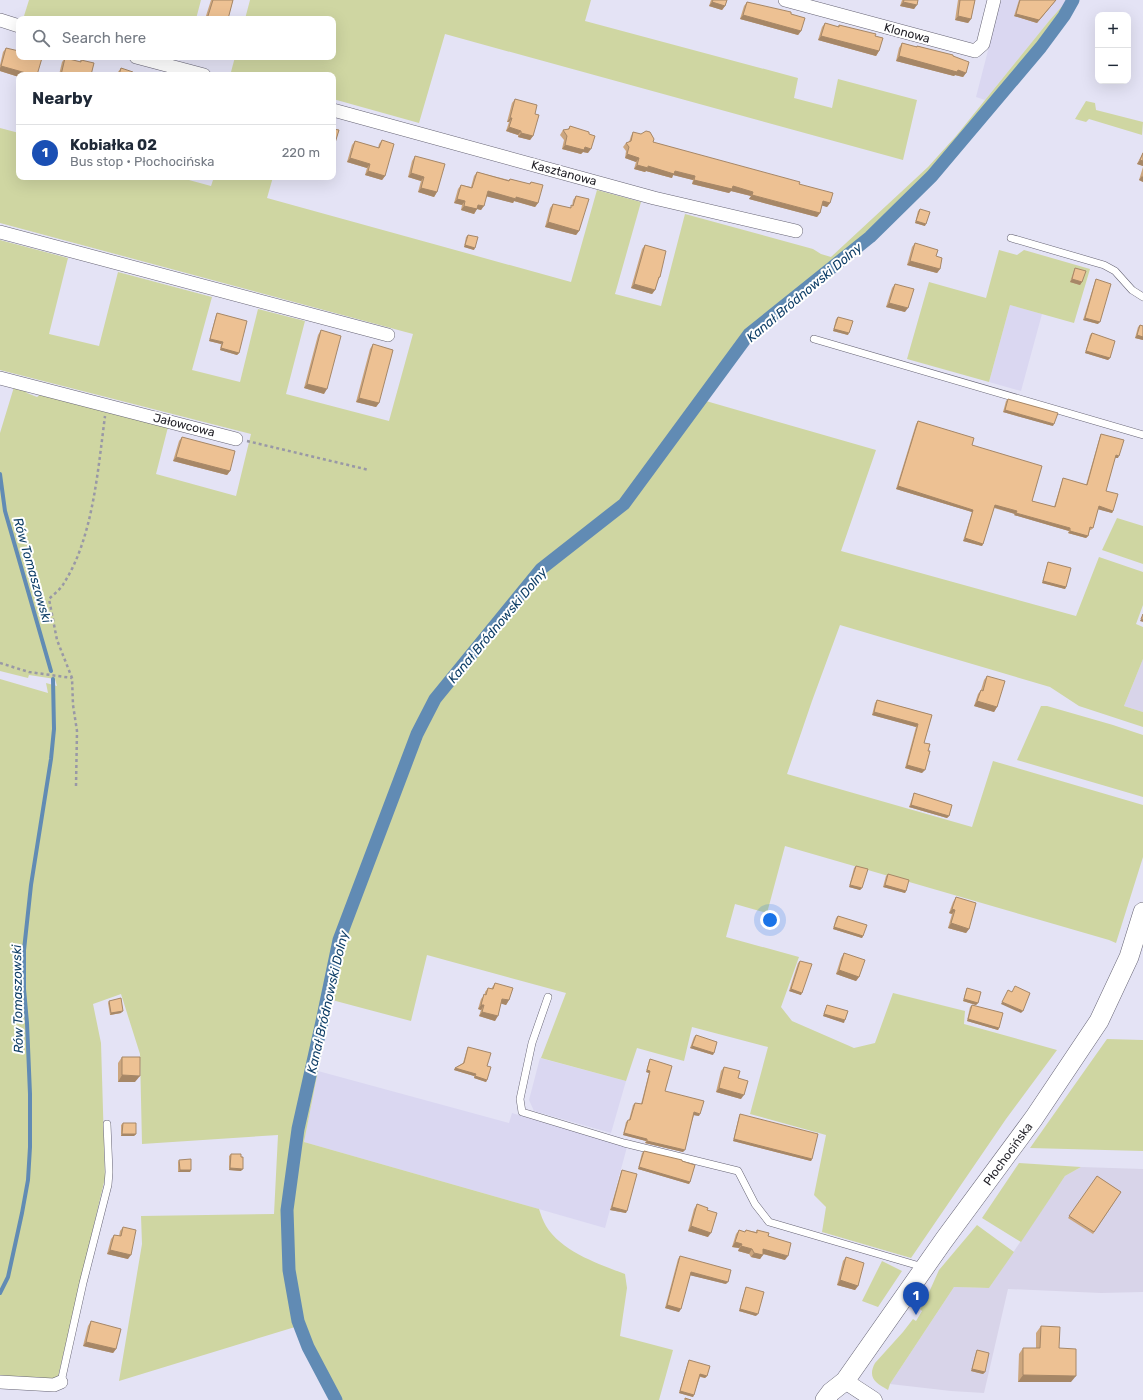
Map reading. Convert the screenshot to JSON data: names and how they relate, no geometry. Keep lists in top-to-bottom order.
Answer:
{
  "streets": {
    "main road": ["Płochocińska"],
    "street": ["Klonowa", "Kasztanowa", "Jałowcowa"]
  },
  "water": ["Kanał Bródnowski Dolny", "Rów Tomaszowski"],
  "page": {
    "map_buttons": ["+", "−"],
    "search": "Search here",
    "heading": "Nearby",
    "list": [
      {
        "mark": "1",
        "name": "Kobiałka 02",
        "note": "Bus stop · Płochocińska",
        "value": "220 m"
      }
    ],
    "pins": "1"
  }
}
